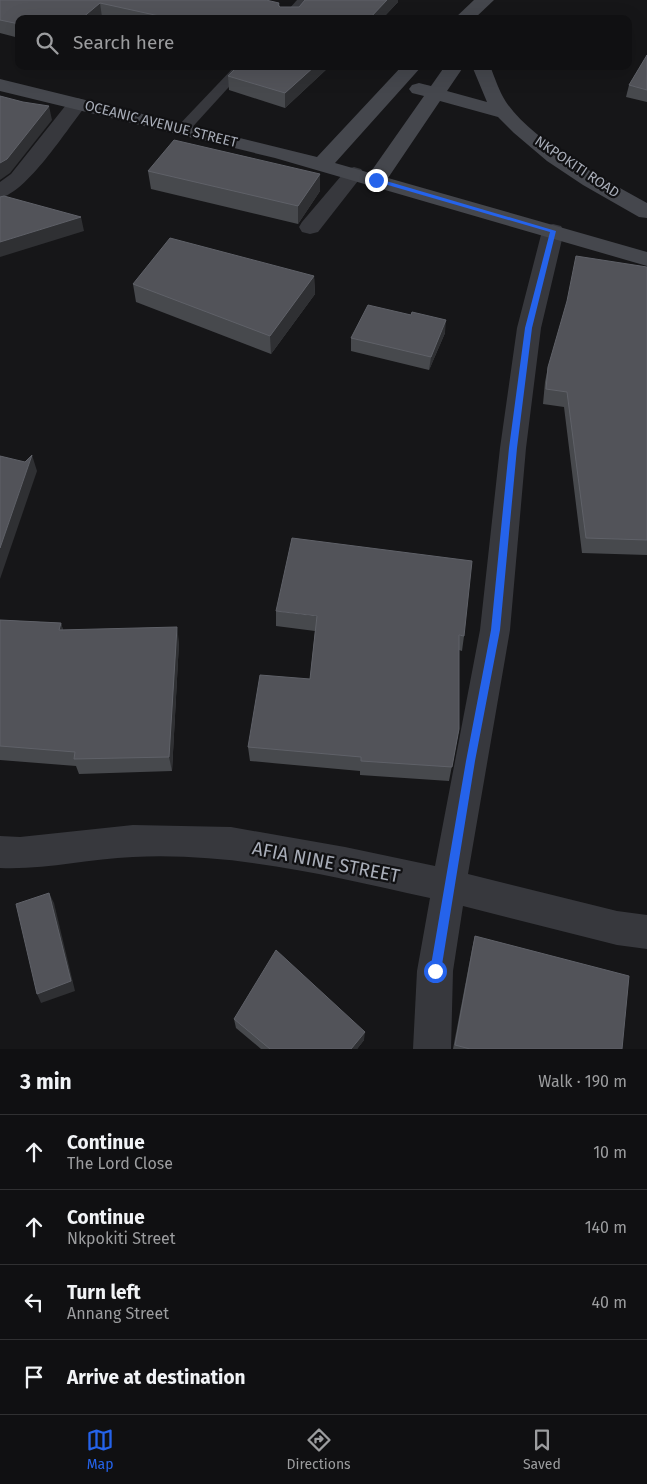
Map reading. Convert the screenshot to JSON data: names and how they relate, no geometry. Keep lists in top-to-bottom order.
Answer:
{
  "streets": {
    "main road": ["OCEANIC AVENUE STREET", "NKPOKITI ROAD"],
    "street": ["AFIA NINE STREET"]
  },
  "page": {
    "search": "Search here",
    "heading": ["3 min", "Walk · 190 m"],
    "list": [
      ["Continue", "The Lord Close", "10 m"],
      ["Continue", "Nkpokiti Street", "140 m"],
      ["Turn left", "Annang Street", "40 m"],
      "Arrive at destination"
    ],
    "nav": ["Map", "Directions", "Saved"]
  }
}
